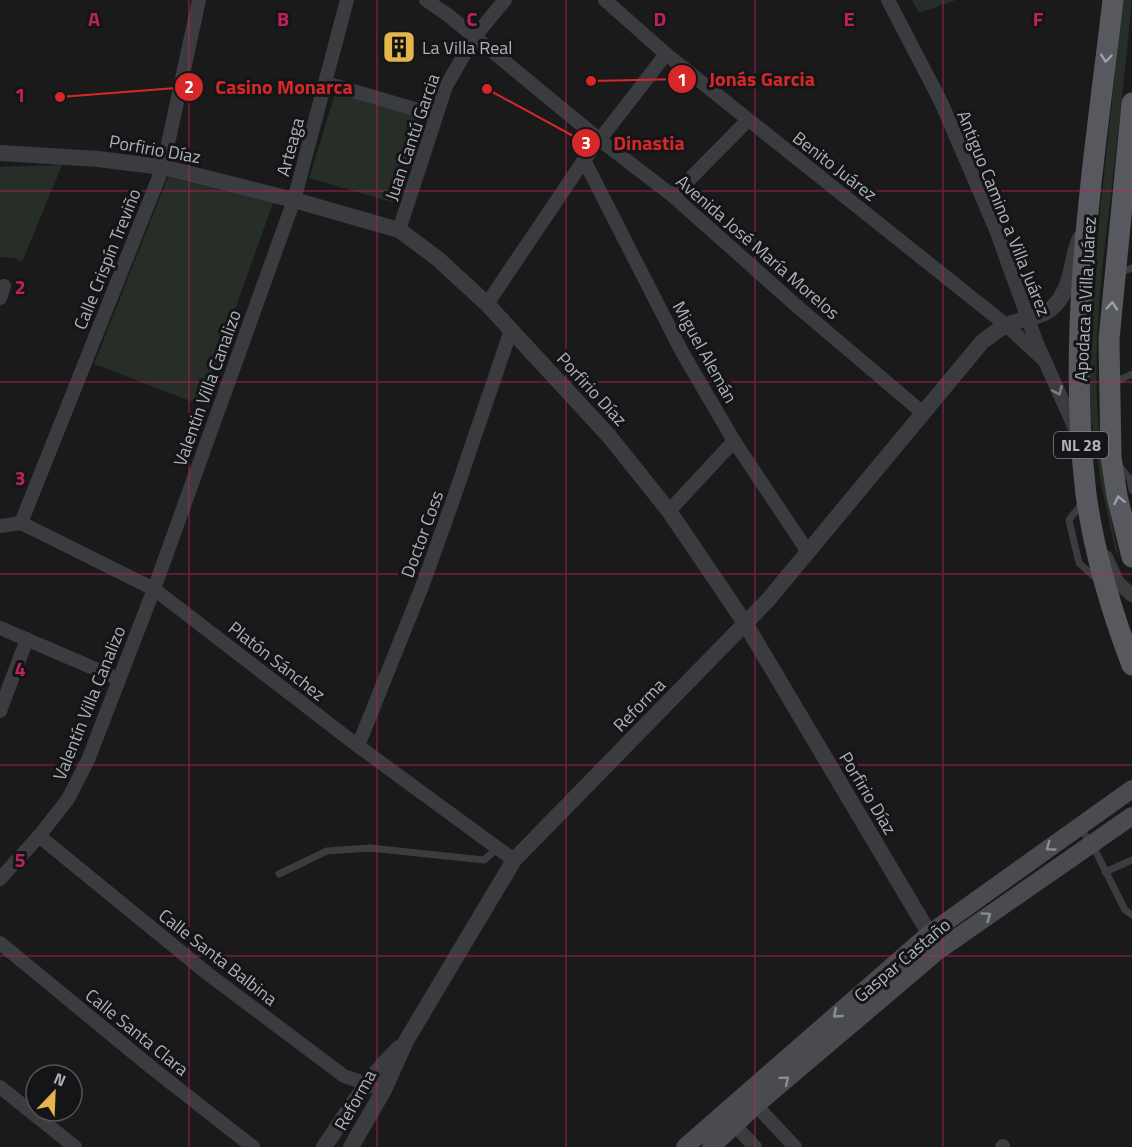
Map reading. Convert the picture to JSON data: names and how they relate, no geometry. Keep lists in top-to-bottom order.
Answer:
{
  "streets": {
    "main road": ["Apodaca a Villa Juárez", "NL 28", "Gaspar Castaño"],
    "street": [
      "Juan Cantú Garcia",
      "Arteaga",
      "Porfirio Díaz",
      "Benito Juárez",
      "Antiguo Camino a Villa Juárez",
      "Avenida José María Morelos",
      "Calle Crispín Treviño",
      "Miguel Alemán",
      "Valentin Villa Canalizo",
      "Doctor Coss",
      "Platón Sánchez",
      "Valentín Villa Canalizo",
      "Reforma",
      "Calle Santa Balbina",
      "Calle Santa Clara"
    ]
  },
  "crossings": [
    ["Juan Cantú Garcia", "Porfirio Díaz"],
    ["Juan Cantú Garcia", "Avenida José María Morelos"],
    ["Arteaga", "Porfirio Díaz"],
    ["Arteaga", "Valentin Villa Canalizo"],
    ["Porfirio Díaz", "Calle Crispín Treviño"],
    ["Porfirio Díaz", "Valentin Villa Canalizo"],
    ["Porfirio Díaz", "Doctor Coss"],
    ["Porfirio Díaz", "Reforma"],
    ["Porfirio Díaz", "Gaspar Castaño"],
    ["Benito Juárez", "Antiguo Camino a Villa Juárez"],
    ["Benito Juárez", "Reforma"],
    ["Antiguo Camino a Villa Juárez", "Apodaca a Villa Juárez"],
    ["Avenida José María Morelos", "Reforma"],
    ["Calle Crispín Treviño", "Platón Sánchez"],
    ["Miguel Alemán", "Reforma"],
    ["Valentin Villa Canalizo", "Platón Sánchez"],
    ["Valentin Villa Canalizo", "Valentín Villa Canalizo"],
    ["Doctor Coss", "Platón Sánchez"],
    ["Platón Sánchez", "Valentín Villa Canalizo"],
    ["Platón Sánchez", "Reforma"],
    ["Valentín Villa Canalizo", "Calle Santa Balbina"],
    ["Reforma", "Calle Santa Balbina"]
  ],
  "places": {
    "building": ["La Villa Real"],
    "other": ["Jonás Garcia", "Dinastia", "Casino Monarca"]
  },
  "north": "top right",
  "grid": {
    "columns": [
      "A",
      "B",
      "C",
      "D",
      "E",
      "F"
    ],
    "rows": [
      "1",
      "2",
      "3",
      "4",
      "5"
    ]
  }
}
